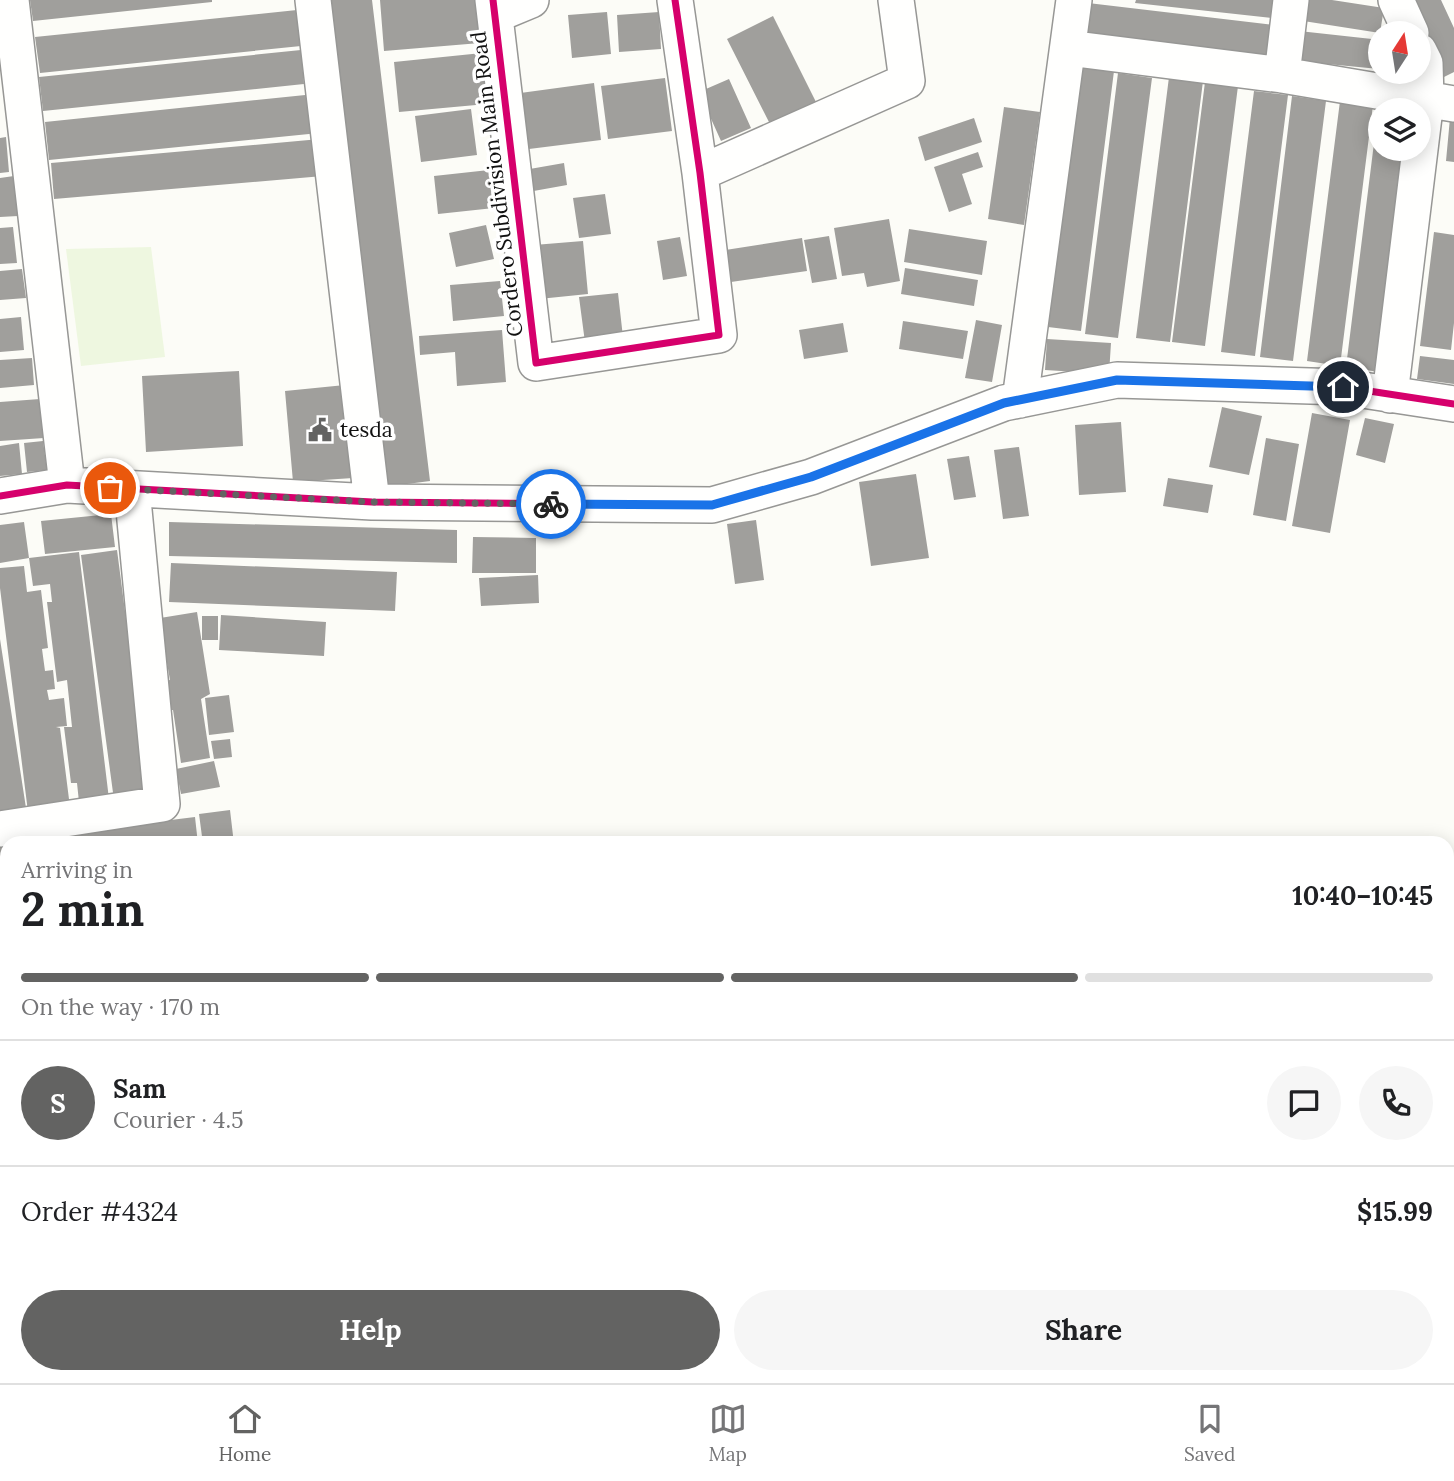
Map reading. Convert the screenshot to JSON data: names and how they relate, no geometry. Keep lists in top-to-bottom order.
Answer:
{
  "streets": {
    "street": ["Cordero Subdivision Main Road"]
  },
  "places": {
    "public building": ["tesda"]
  },
  "north": "top",
  "page": {
    "heading": ["2 min", "Arriving in", "10:40–10:45"],
    "panel": [
      "Sam",
      "Courier · 4.5",
      "Order #4324",
      "$15.99"
    ],
    "bar": "On the way · 170 m",
    "round": "S",
    "buttons": ["Help", "Share"],
    "tabs": ["Home", "Map", "Saved"]
  }
}
